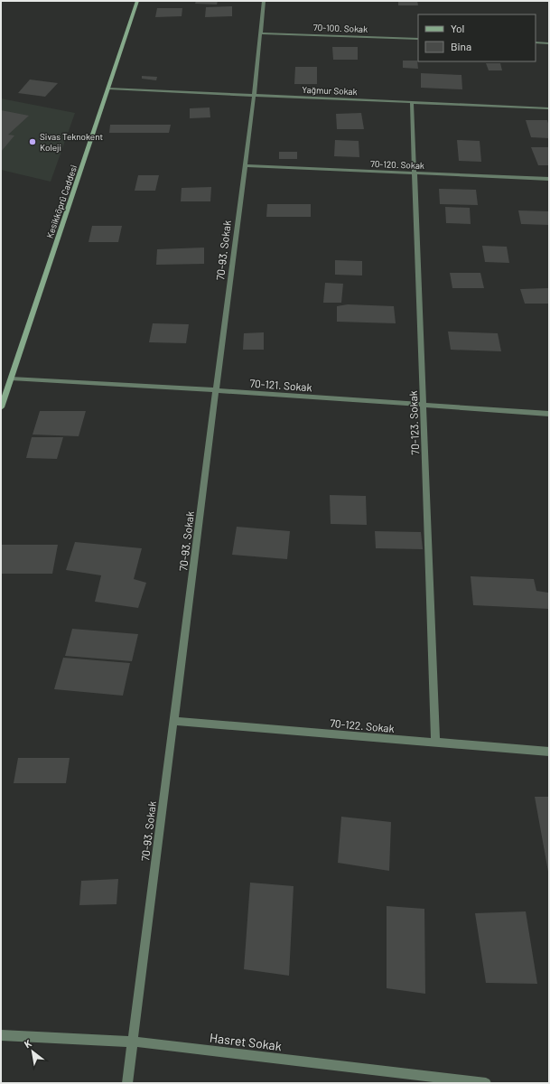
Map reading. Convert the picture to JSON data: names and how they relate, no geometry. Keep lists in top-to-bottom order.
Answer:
{
  "streets": {
    "street": [
      "70-100. Sokak",
      "Yağmur Sokak",
      "70-120. Sokak",
      "Kesikköprü Caddesi",
      "70-93. Sokak",
      "70-121. Sokak",
      "70-123. Sokak",
      "70-122. Sokak",
      "Hasret Sokak"
    ]
  },
  "crossings": [
    ["70-100. Sokak", "70-93. Sokak"],
    ["Yağmur Sokak", "Kesikköprü Caddesi"],
    ["Yağmur Sokak", "70-93. Sokak"],
    ["Yağmur Sokak", "70-123. Sokak"],
    ["70-120. Sokak", "70-93. Sokak"],
    ["70-120. Sokak", "70-123. Sokak"],
    ["Kesikköprü Caddesi", "70-121. Sokak"],
    ["70-93. Sokak", "70-121. Sokak"],
    ["70-93. Sokak", "70-122. Sokak"],
    ["70-93. Sokak", "Hasret Sokak"],
    ["70-121. Sokak", "70-123. Sokak"],
    ["70-123. Sokak", "70-122. Sokak"]
  ],
  "places": ["Sivas Teknokent Koleji"],
  "legend": ["Yol", "Bina"],
  "north": "top left"
}
